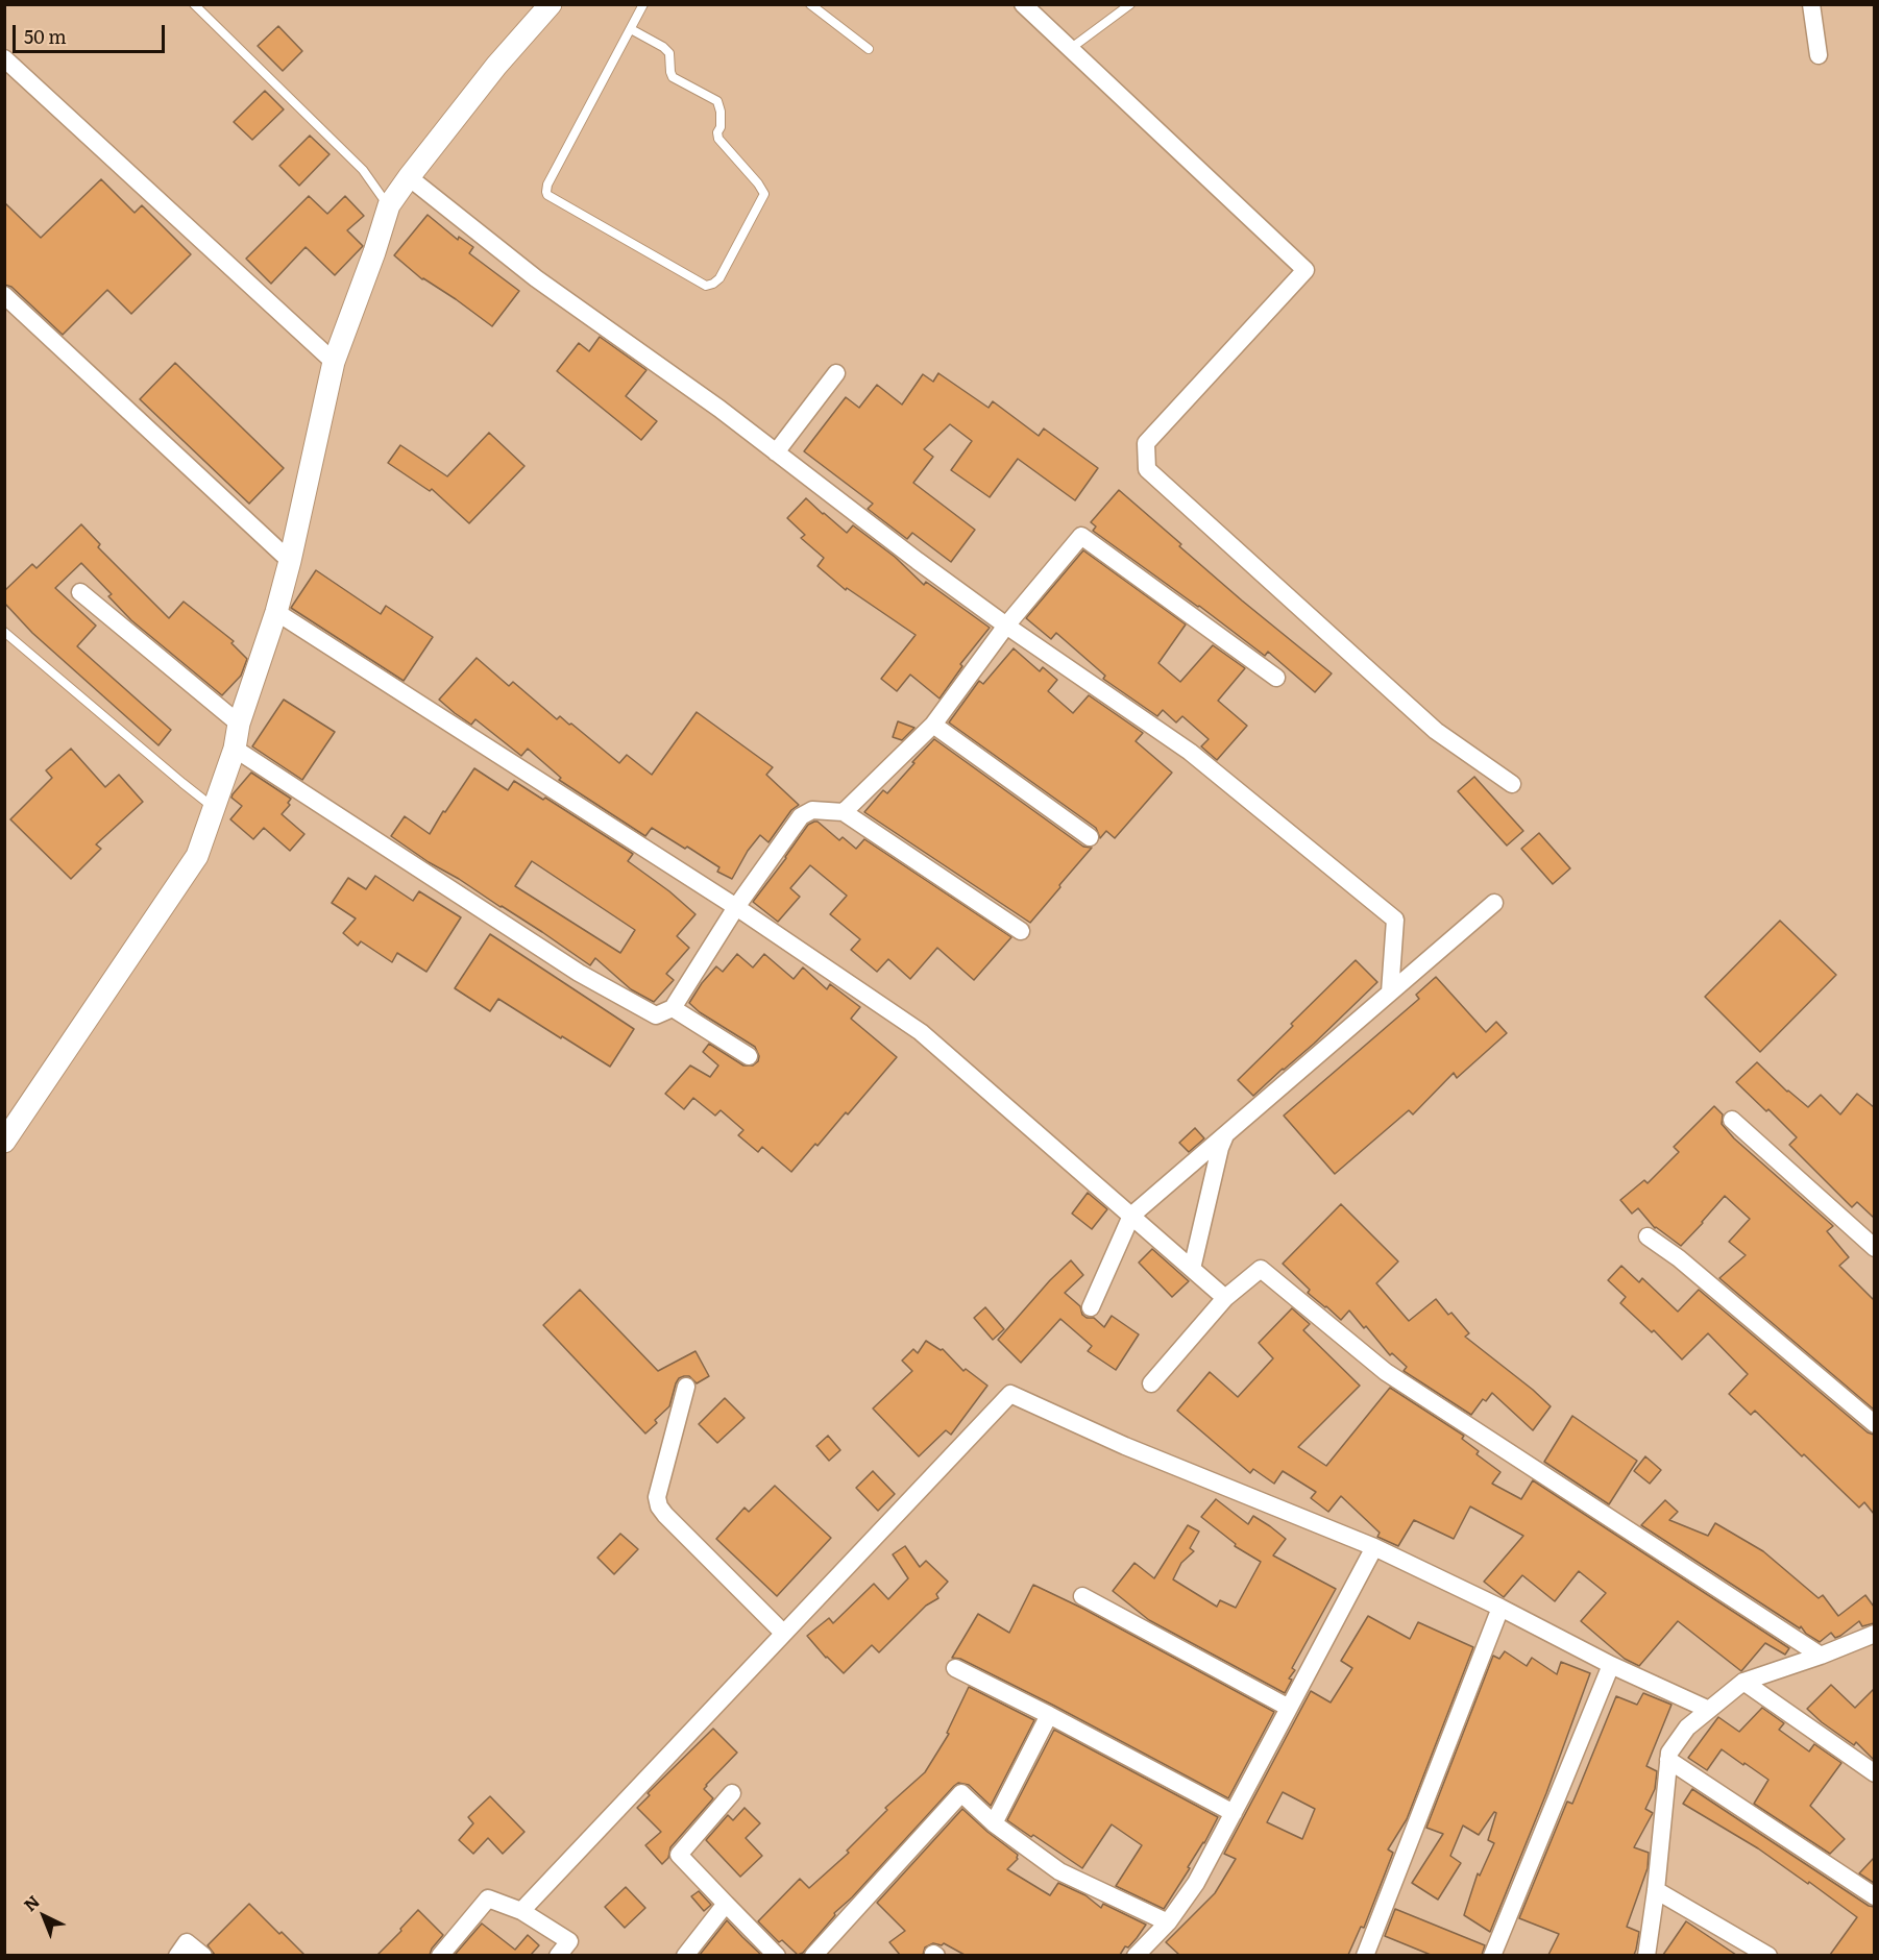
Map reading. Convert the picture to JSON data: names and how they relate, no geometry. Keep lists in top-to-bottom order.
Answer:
{
  "scale_bar": "50 m",
  "north": "top left"
}
